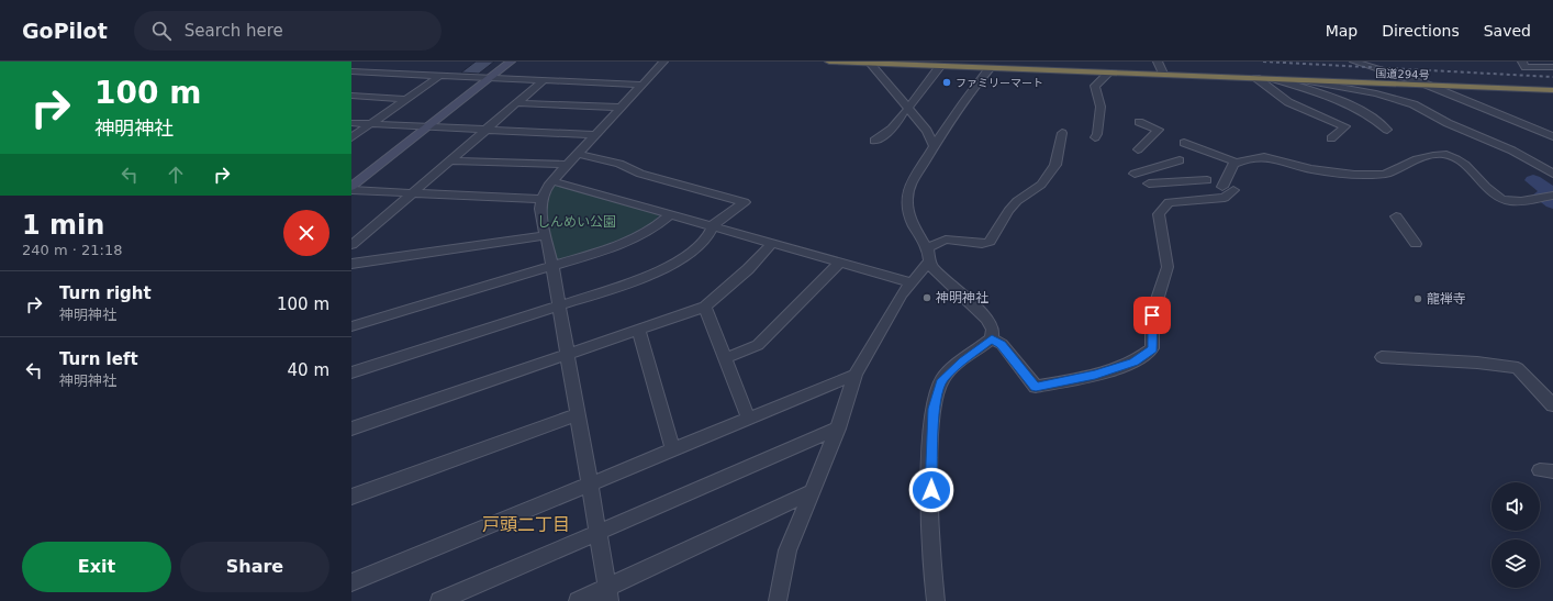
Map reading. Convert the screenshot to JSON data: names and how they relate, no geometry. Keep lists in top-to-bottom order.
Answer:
{
  "streets": {
    "highway": ["国道294号"]
  },
  "districts": ["戸頭二丁目"],
  "parks": ["しんめい公園"],
  "places": ["ファミリーマート", "神明神社", "龍禅寺"],
  "page": {
    "header": "GoPilot",
    "search": "Search here",
    "nav": ["Map", "Directions", "Saved"],
    "turn": ["100 m", "神明神社"],
    "heading": ["1 min", "240 m · 21:18"],
    "list": [
      {
        "name": "Turn right",
        "note": "神明神社",
        "value": "100 m"
      },
      {
        "name": "Turn left",
        "note": "神明神社",
        "value": "40 m"
      }
    ],
    "buttons": ["Exit", "Share"]
  }
}
